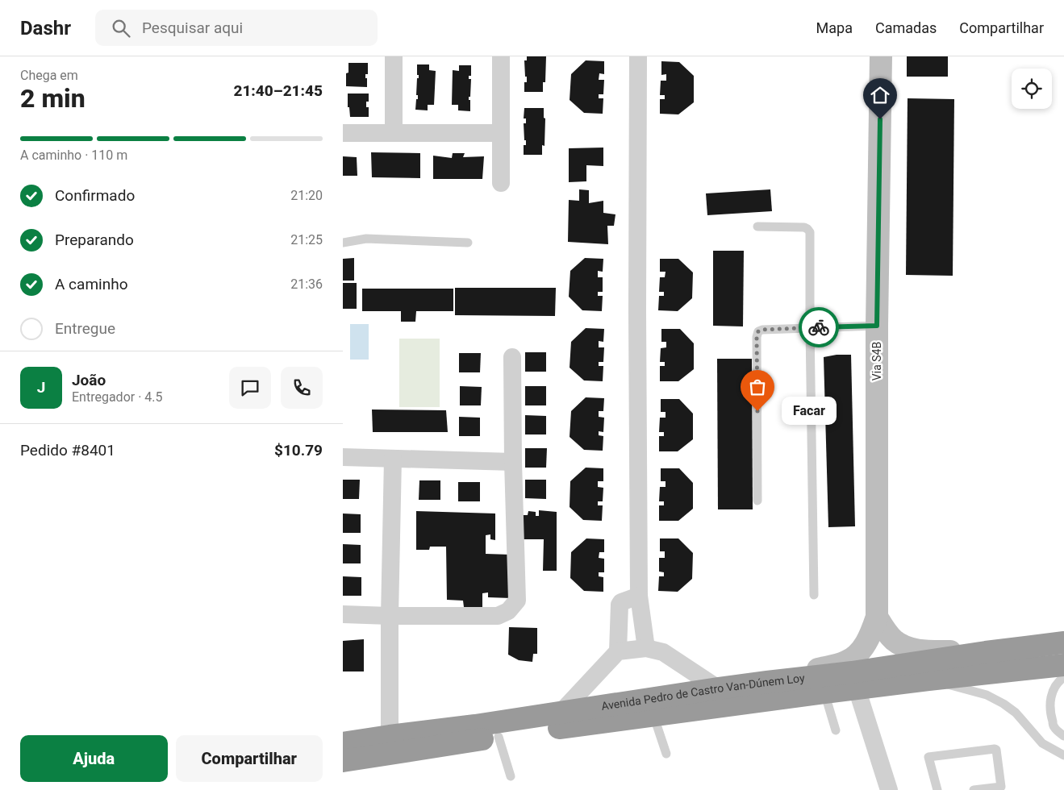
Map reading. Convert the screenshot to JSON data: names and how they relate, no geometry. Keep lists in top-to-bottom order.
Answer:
{
  "streets": {
    "highway": ["Avenida Pedro de Castro Van-Dúnem Loy"],
    "street": ["Via S4B"]
  },
  "places": ["Facar"],
  "page": {
    "header": "Dashr",
    "search": "Pesquisar aqui",
    "nav": ["Mapa", "Camadas", "Compartilhar"],
    "heading": ["2 min", "Chega em", "21:40–21:45"],
    "panel": [
      "João",
      "Entregador · 4.5",
      "Pedido #8401",
      "$10.79"
    ],
    "bar": "A caminho · 110 m",
    "list": [
      ["Confirmado", "21:20"],
      ["Preparando", "21:25"],
      ["A caminho", "21:36"],
      "Entregue"
    ],
    "round": "J",
    "bubble": "Facar",
    "buttons": ["Ajuda", "Compartilhar"]
  }
}
